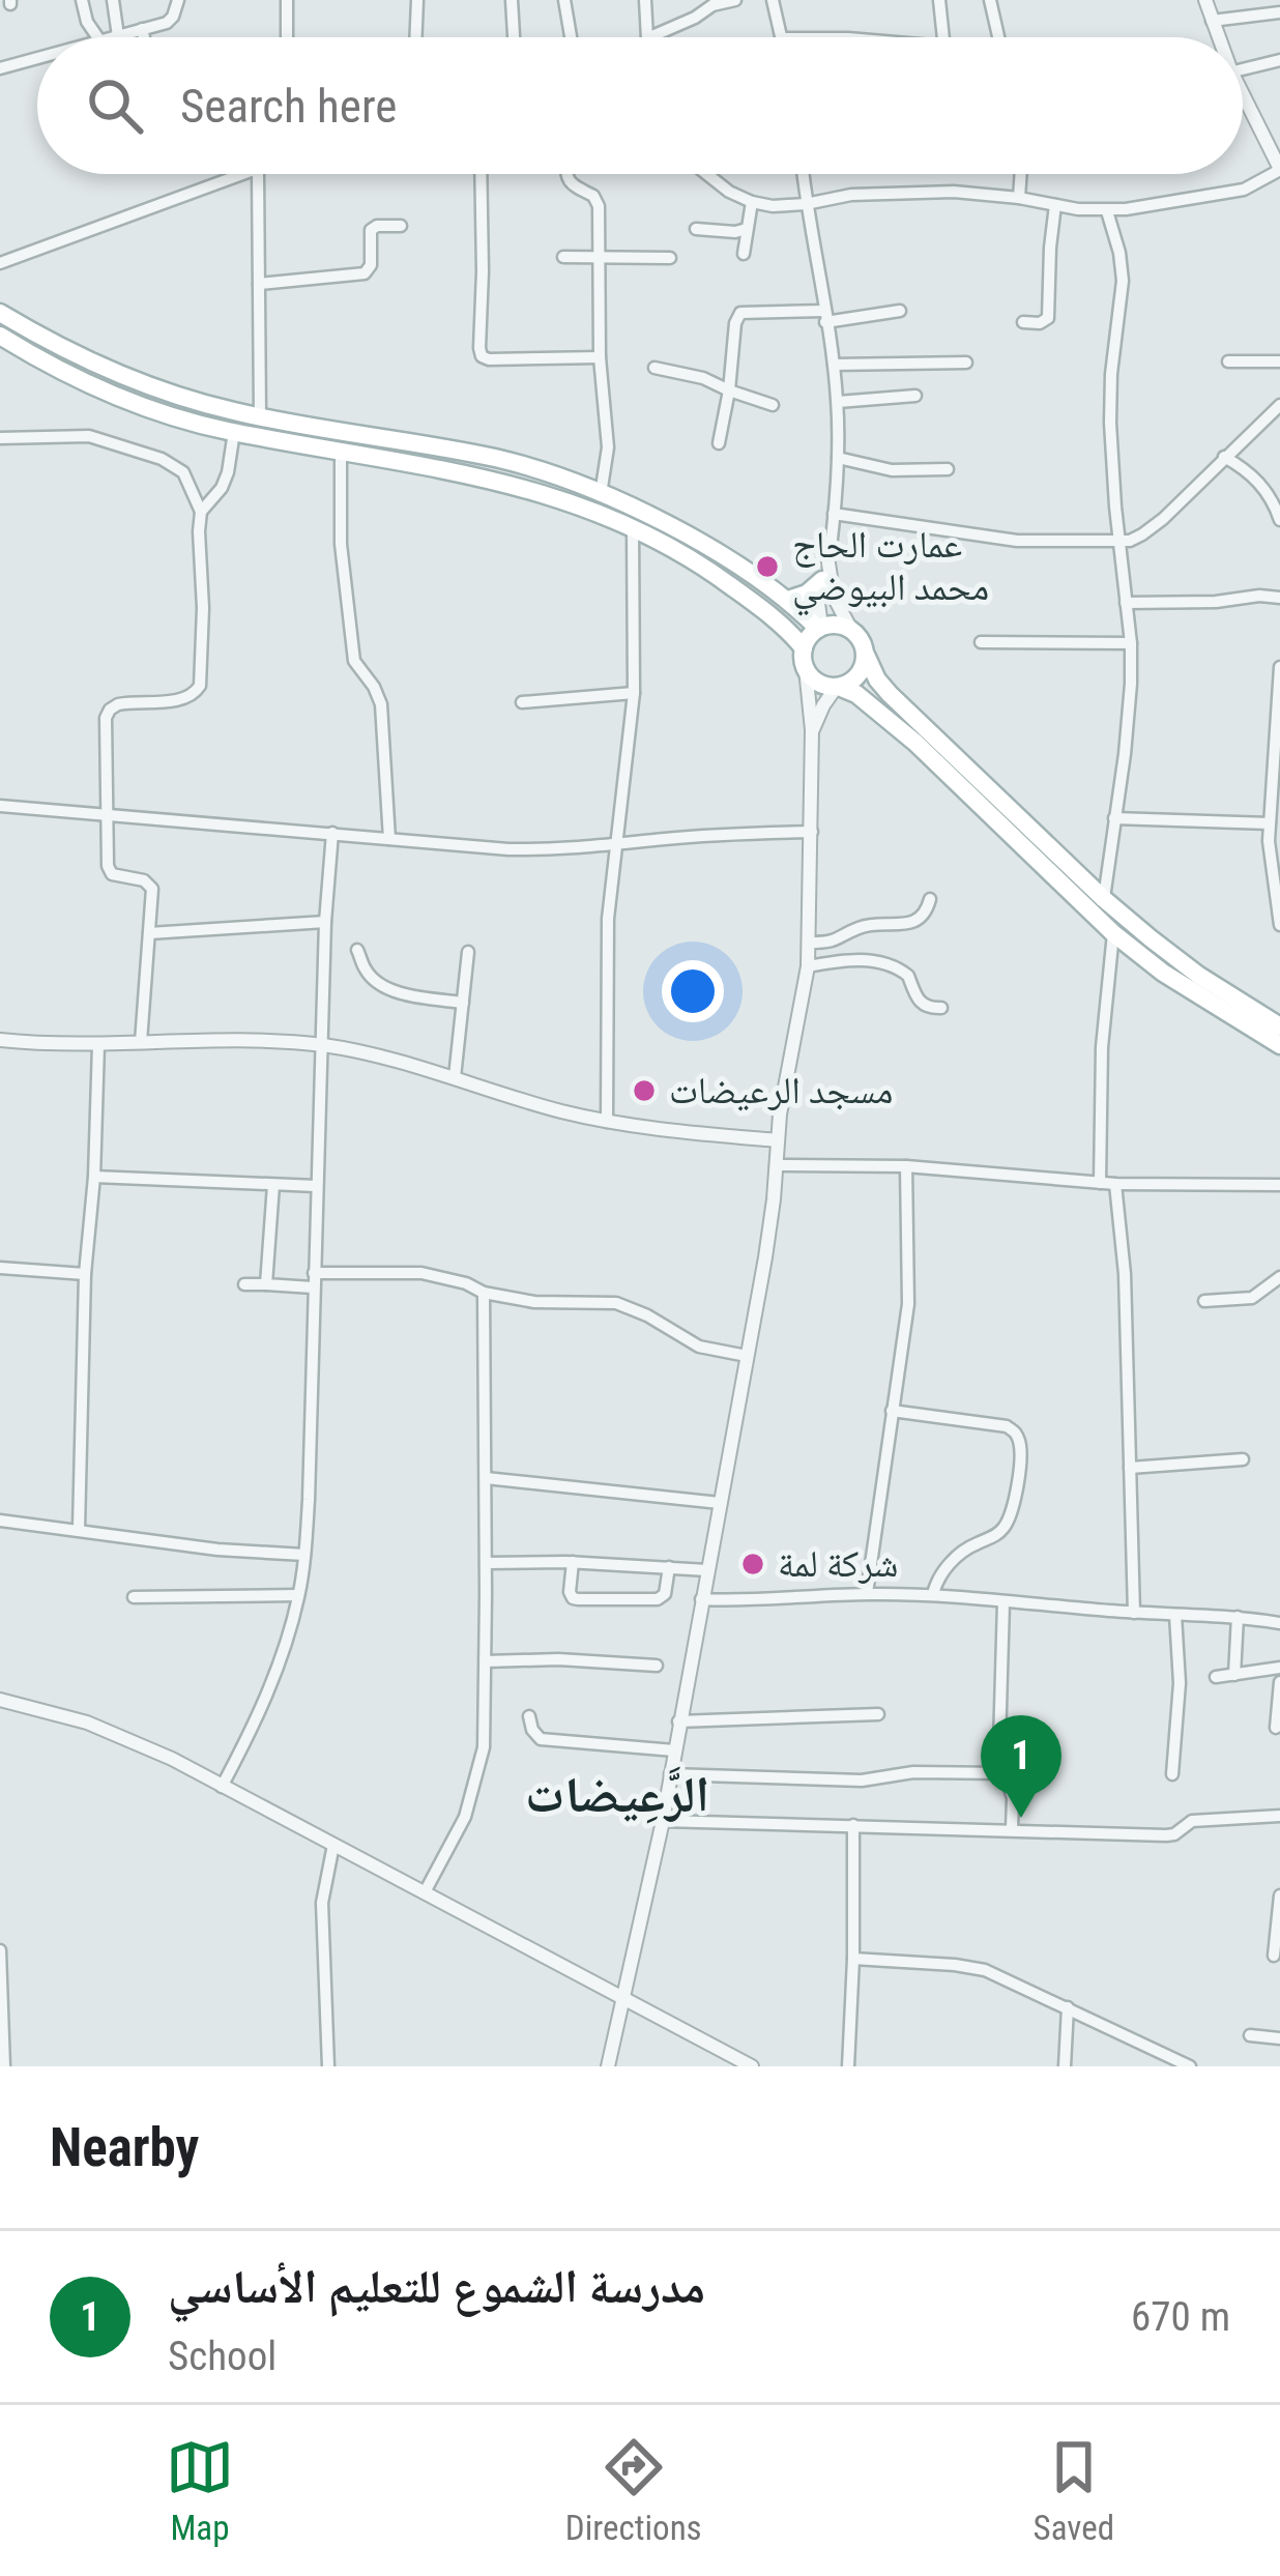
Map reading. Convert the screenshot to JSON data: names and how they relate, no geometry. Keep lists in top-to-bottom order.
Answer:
{
  "districts": ["الرَّعِيضات"],
  "places": ["عمارت الحاج محمد البيوضي", "مسجد الرعيضات", "شركة لمة"],
  "page": {
    "search": "Search here",
    "pins": "1",
    "heading": "Nearby",
    "list": [
      {
        "mark": "1",
        "name": "مدرسة الشموع للتعليم الأساسي",
        "note": "School",
        "value": "670 m"
      }
    ],
    "nav": ["Map", "Directions", "Saved"]
  }
}
